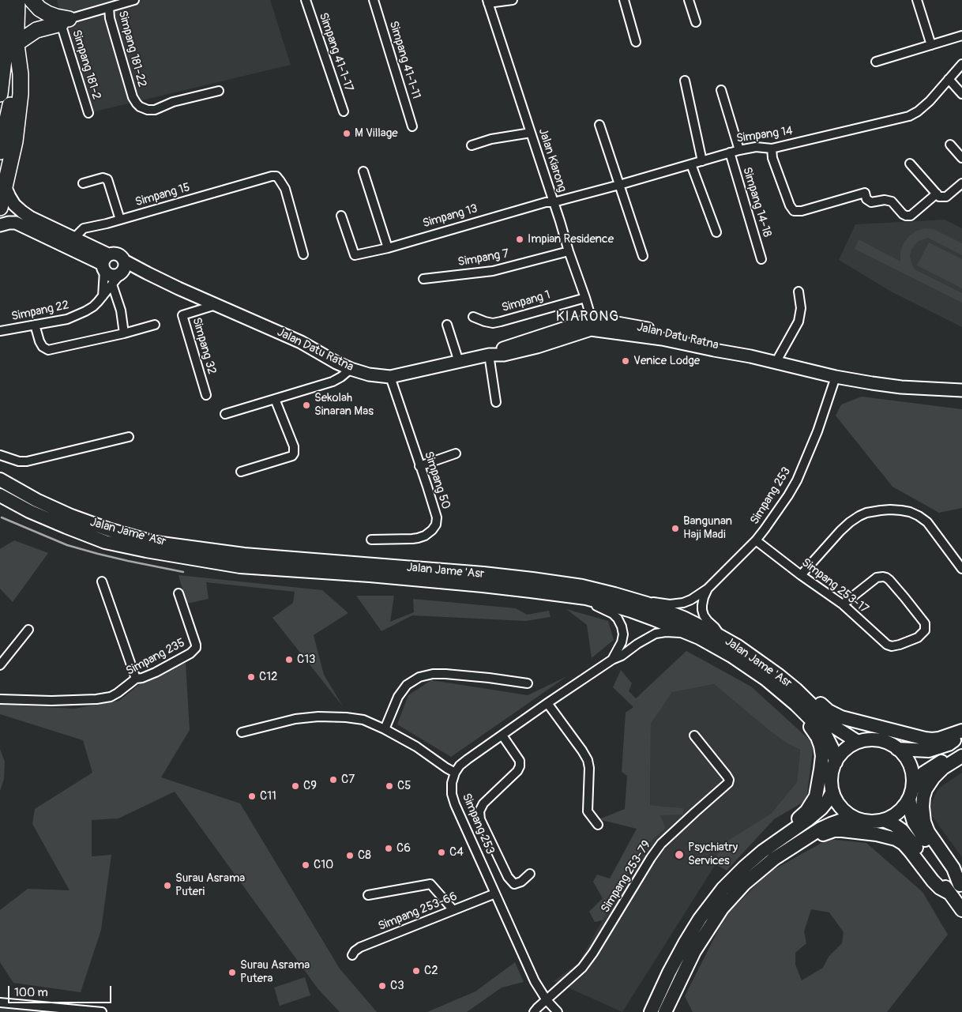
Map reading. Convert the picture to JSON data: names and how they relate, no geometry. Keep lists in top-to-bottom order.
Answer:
{
  "streets": {
    "main road": ["Jalan Datu Ratna", "Jalan Jame 'Asr"],
    "street": [
      "Simpang 181-22",
      "Simpang 41-1-17",
      "Simpang 41-1-11",
      "Simpang 181-2",
      "Simpang 14",
      "Jalan Kiarong",
      "Simpang 15",
      "Simpang 14-18",
      "Simpang 13",
      "Simpang 7",
      "Simpang 1",
      "Simpang 22",
      "Simpang 32",
      "Simpang 50",
      "Simpang 253",
      "Simpang 253-17",
      "Simpang 235",
      "Simpang 253-79",
      "Simpang 253-66"
    ]
  },
  "crossings": [
    ["Simpang 14", "Jalan Kiarong"],
    ["Simpang 14", "Simpang 14-18"],
    ["Simpang 14", "Simpang 13"],
    ["Jalan Kiarong", "Simpang 13"],
    ["Jalan Kiarong", "Simpang 7"],
    ["Jalan Kiarong", "Simpang 1"],
    ["Jalan Kiarong", "Jalan Datu Ratna"],
    ["Simpang 22", "Jalan Datu Ratna"],
    ["Jalan Datu Ratna", "Simpang 32"],
    ["Jalan Datu Ratna", "Simpang 50"],
    ["Jalan Datu Ratna", "Simpang 253"],
    ["Simpang 253", "Jalan Jame 'Asr"],
    ["Simpang 253", "Simpang 253-17"],
    ["Simpang 253", "Simpang 253-79"],
    ["Simpang 253", "Simpang 253-66"]
  ],
  "districts": ["KIARONG"],
  "places": [
    "M Village",
    "Impian Residence",
    "Venice Lodge",
    "Sekolah Sinaran Mas",
    "Bangunan Haji Madi",
    "C13",
    "C12",
    "C7",
    "C9",
    "C5",
    "C11",
    "C6",
    "C4",
    "Psychiatry Services",
    "C8",
    "C10",
    "Surau Asrama Puteri",
    "C2",
    "Surau Asrama Putera",
    "C3"
  ],
  "scale_bar": "100 m"
}
